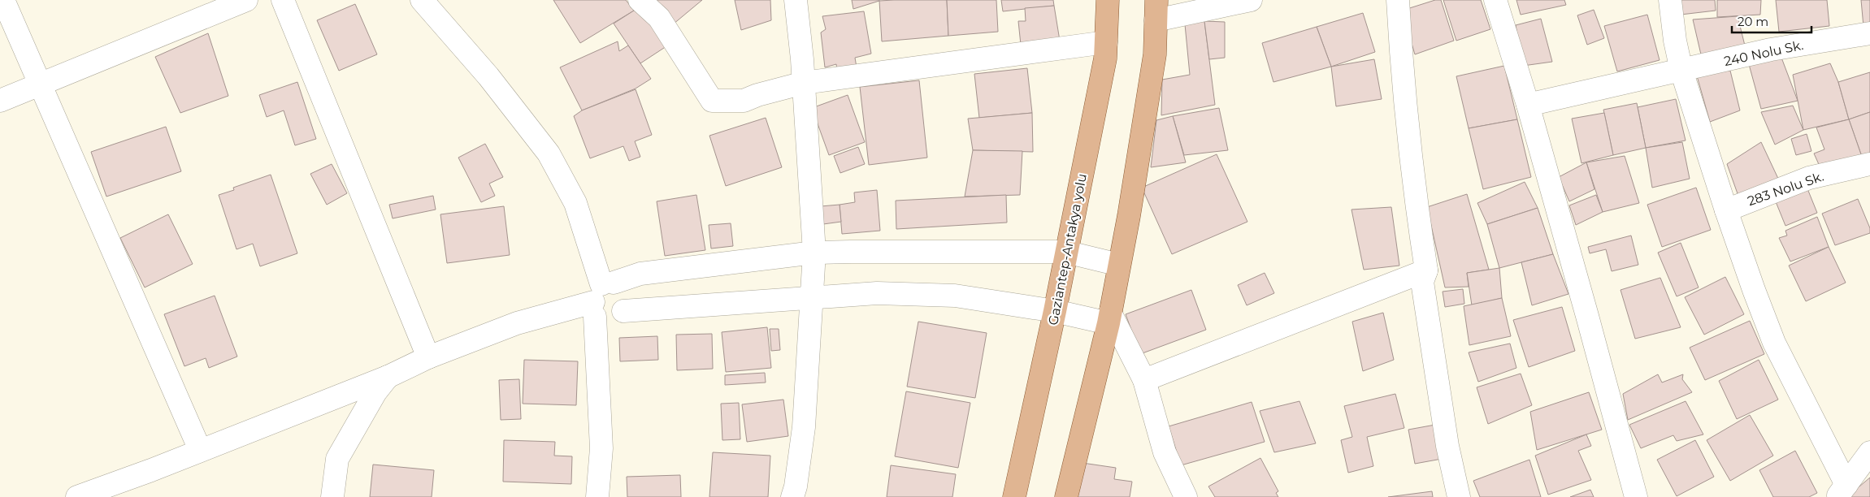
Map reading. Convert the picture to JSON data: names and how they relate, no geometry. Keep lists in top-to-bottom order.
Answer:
{
  "streets": {
    "main road": ["Gaziantep-Antakya yolu"],
    "street": ["240 Nolu Sk.", "283 Nolu Sk."]
  },
  "scale_bar": "20 m"
}
